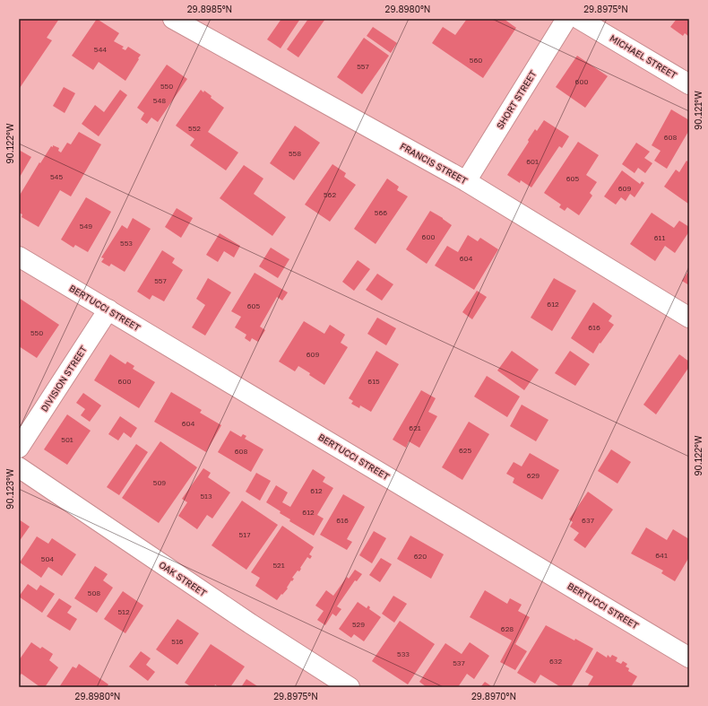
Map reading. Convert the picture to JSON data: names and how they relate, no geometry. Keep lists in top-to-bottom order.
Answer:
{
  "streets": {
    "street": [
      "MICHAEL STREET",
      "SHORT STREET",
      "FRANCIS STREET",
      "BERTUCCI STREET",
      "DIVISION STREET",
      "OAK STREET"
    ]
  },
  "crossings": [
    ["SHORT STREET", "FRANCIS STREET"],
    ["BERTUCCI STREET", "DIVISION STREET"]
  ],
  "house_numbers": [
    "544",
    "560",
    "557",
    "600",
    "550",
    "548",
    "552",
    "608",
    "558",
    "601",
    "545",
    "605",
    "609",
    "562",
    "566",
    "549",
    "600",
    "611",
    "553",
    "604",
    "557",
    "612",
    "605",
    "616",
    "550",
    "609",
    "600",
    "615",
    "604",
    "621",
    "501",
    "625",
    "608",
    "629",
    "509",
    "612",
    "513",
    "612",
    "616",
    "637",
    "517",
    "641",
    "620",
    "504",
    "521",
    "508",
    "512",
    "529",
    "628",
    "516",
    "533",
    "632",
    "537"
  ],
  "coordinates": [
    "29.8985°N",
    "29.8980°N",
    "29.8975°N",
    "90.121°W",
    "90.122°W",
    "90.123°W",
    "29.8970°N"
  ]
}
